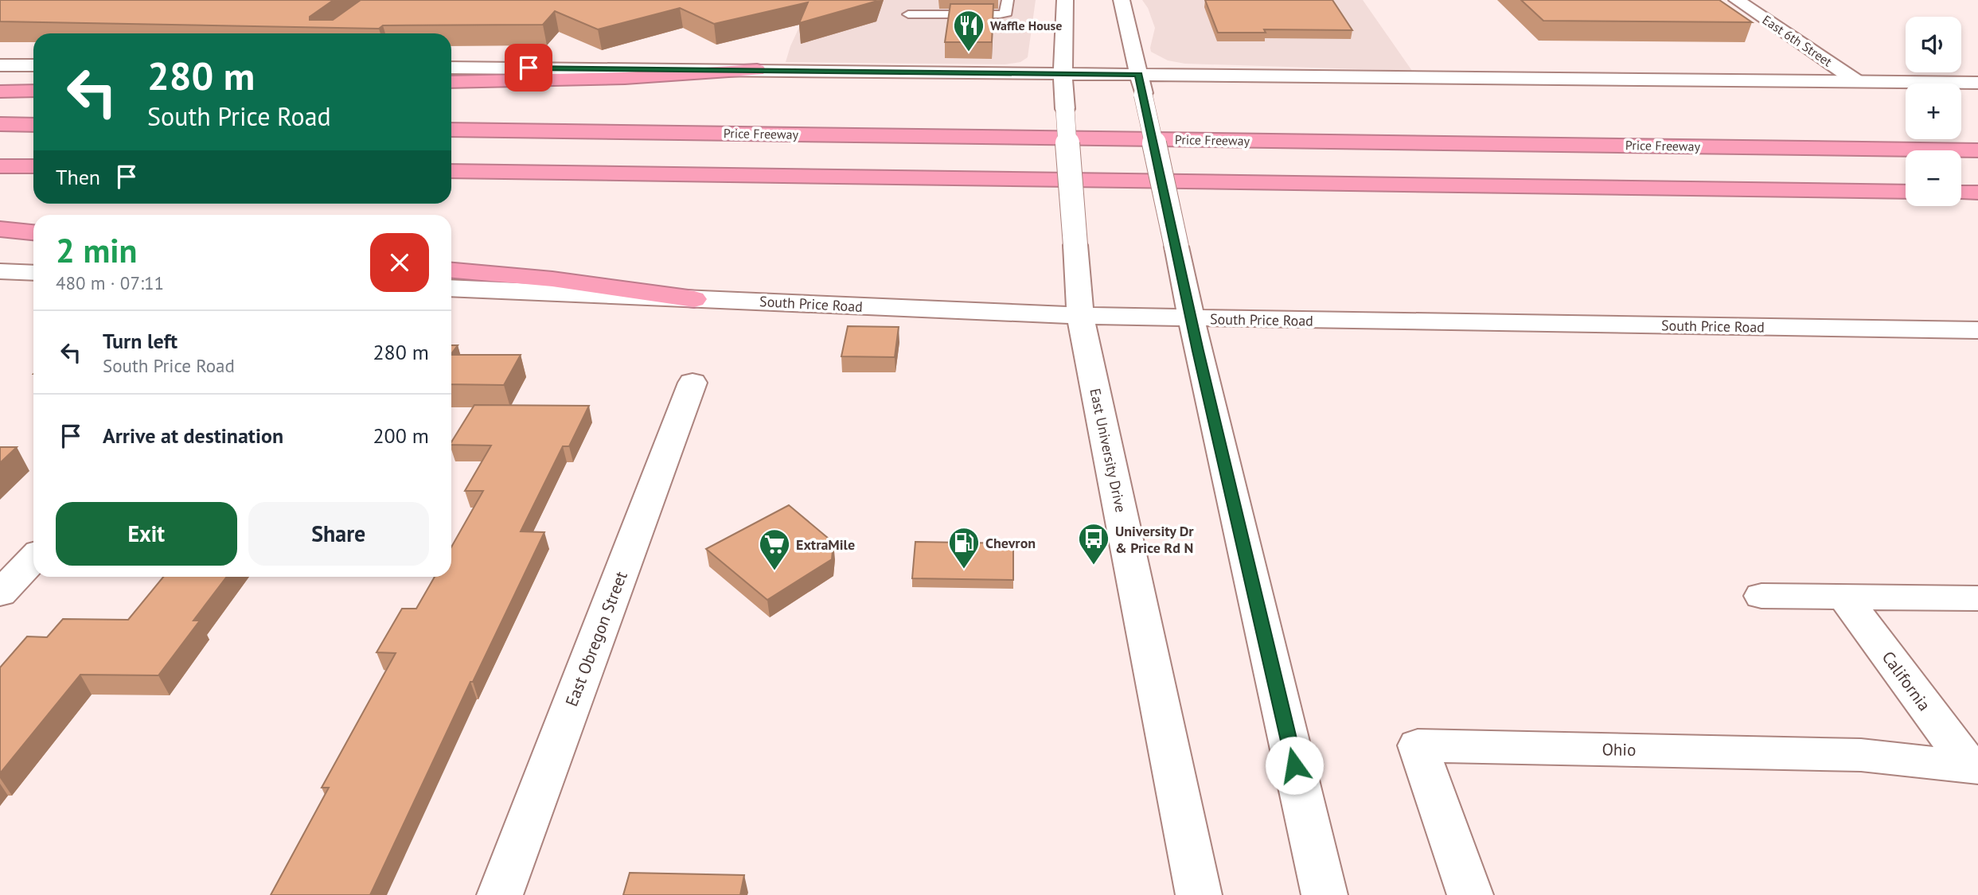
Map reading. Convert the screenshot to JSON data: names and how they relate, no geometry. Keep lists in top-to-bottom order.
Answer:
{
  "streets": {
    "highway": ["Price Freeway"],
    "main road": [
      "East 6th Street",
      "South Price Road",
      "East University Drive",
      "East Obregon Street",
      "California",
      "Ohio"
    ]
  },
  "crossings": [
    ["South Price Road", "East University Drive"],
    ["California", "Ohio"]
  ],
  "places": {
    "restaurant": ["Waffle House"],
    "bus stop": ["University Dr & Price Rd N"],
    "fuel station": ["Chevron"],
    "supermarket": ["ExtraMile"]
  },
  "page": {
    "map_buttons": ["+", "−"],
    "turn": ["280 m", "South Price Road"],
    "then": "Then",
    "heading": ["2 min", "480 m · 07:11"],
    "list": [
      {
        "name": "Turn left",
        "note": "South Price Road",
        "value": "280 m"
      },
      {
        "name": "Arrive at destination",
        "value": "200 m"
      }
    ],
    "buttons": ["Exit", "Share"]
  }
}
